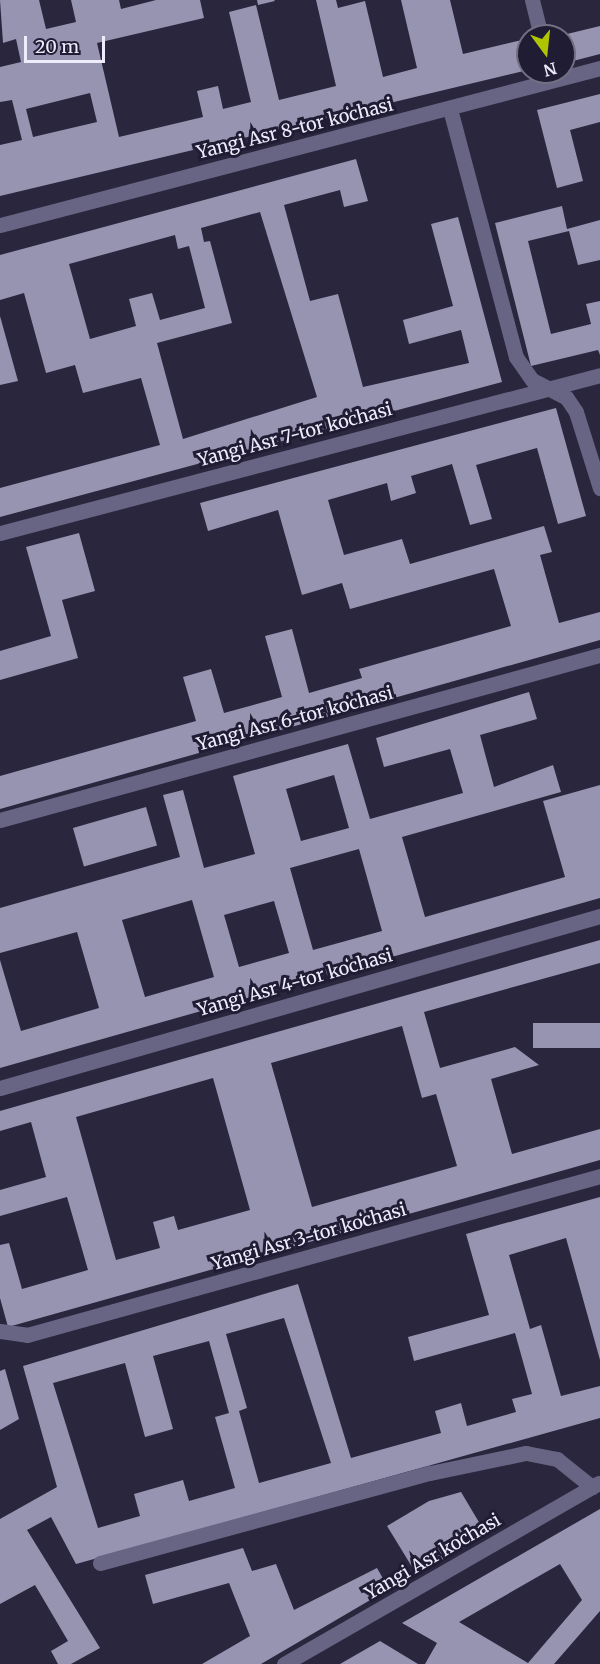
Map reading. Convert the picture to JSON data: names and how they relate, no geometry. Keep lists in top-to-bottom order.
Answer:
{
  "streets": {
    "street": [
      "Yangi Asr 8-tor koʻchasi",
      "Yangi Asr 7-tor koʻchasi",
      "Yangi Asr 6-tor koʻchasi",
      "Yangi Asr 4-tor koʻchasi",
      "Yangi Asr 3-tor koʻchasi",
      "Yangi Asr koʻchasi"
    ]
  },
  "scale_bar": "20 m",
  "north": "bottom"
}
